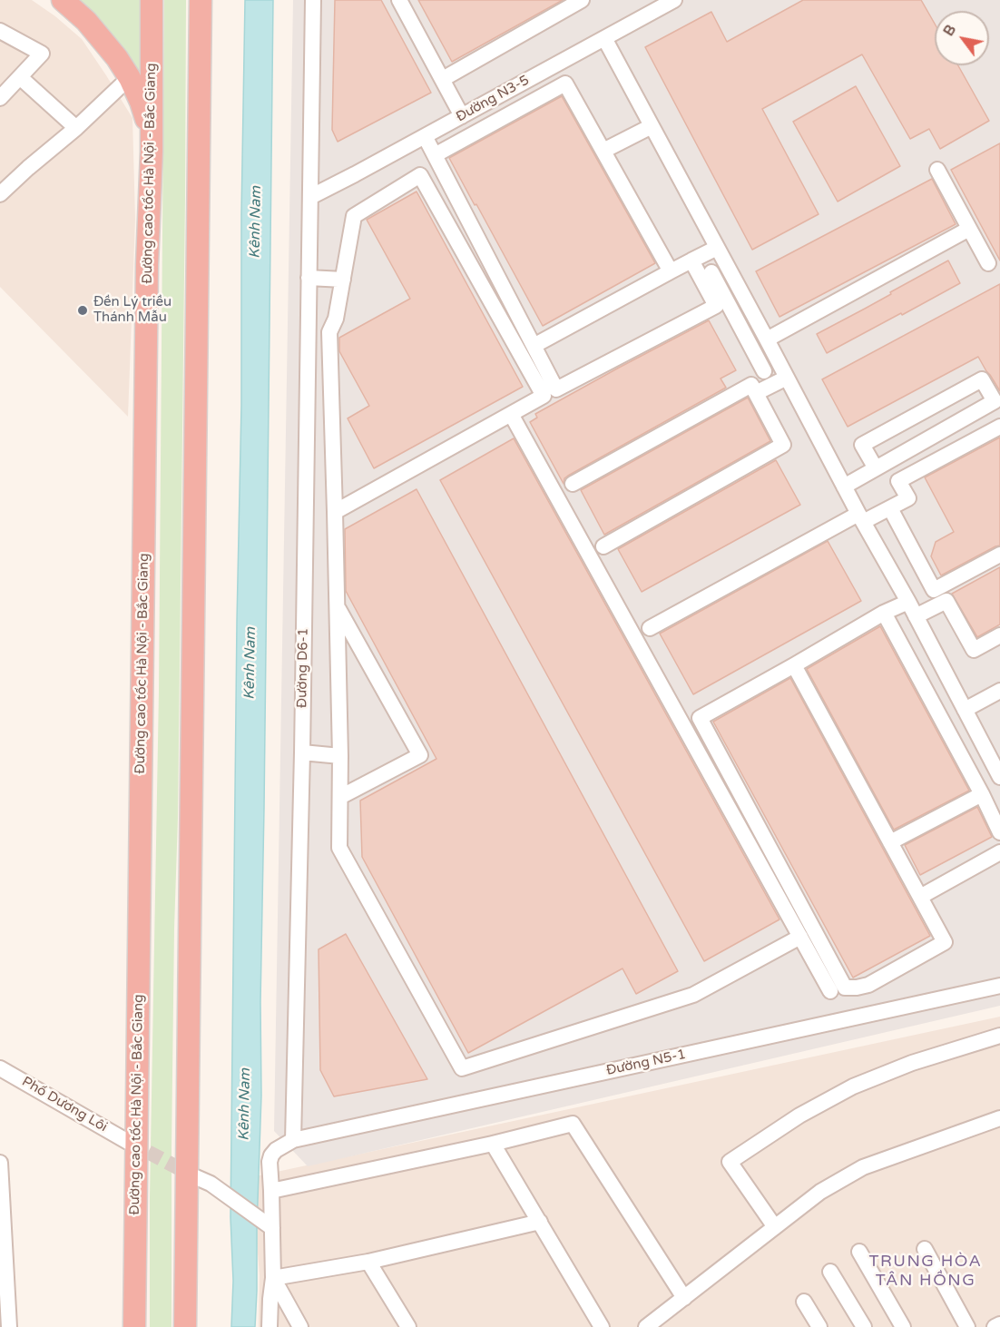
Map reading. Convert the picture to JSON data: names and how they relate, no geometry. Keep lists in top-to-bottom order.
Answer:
{
  "streets": {
    "highway": ["Đường cao tốc Hà Nội - Bắc Giang"],
    "street": [
      "Đường N3-5",
      "Đường D6-1",
      "Đường N5-1",
      "Phố Dương Lôi"
    ]
  },
  "crossings": [
    ["Đường N3-5", "Đường D6-1"],
    ["Đường D6-1", "Đường N5-1"]
  ],
  "districts": ["TRUNG HÒA TÂN HỒNG"],
  "water": ["Kênh Nam"],
  "places": ["Đền Lý triều Thánh Mẫu"],
  "north": "top left"
}
